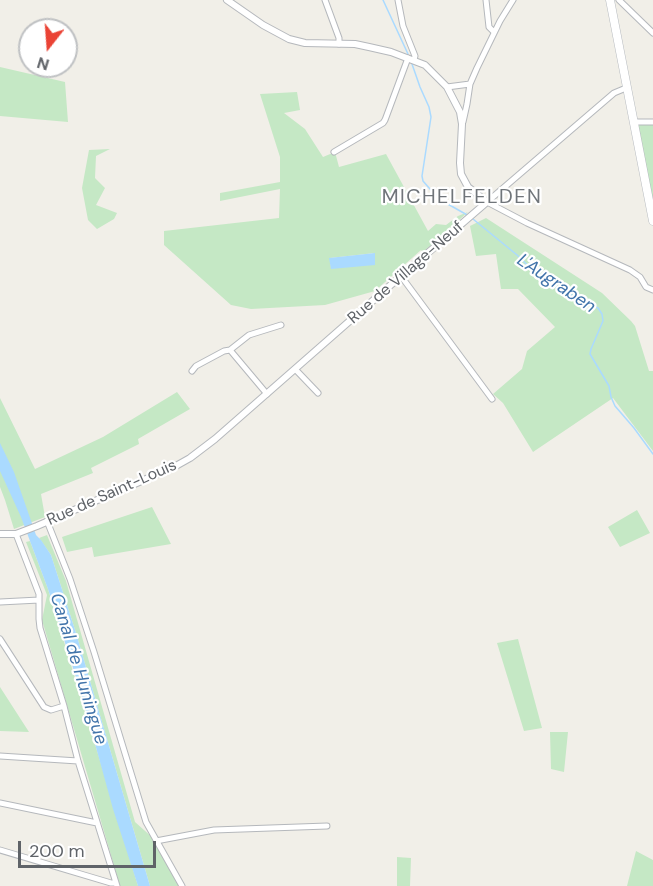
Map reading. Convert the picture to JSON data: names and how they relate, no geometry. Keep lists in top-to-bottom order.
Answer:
{
  "streets": {
    "street": ["Rue de Village-Neuf", "Rue de Saint-Louis"]
  },
  "crossings": [
    ["Rue de Village-Neuf", "Rue de Saint-Louis"]
  ],
  "districts": ["MICHELFELDEN"],
  "water": ["L'Augraben", "Canal de Huningue"],
  "scale_bar": "200 m",
  "north": "bottom"
}
